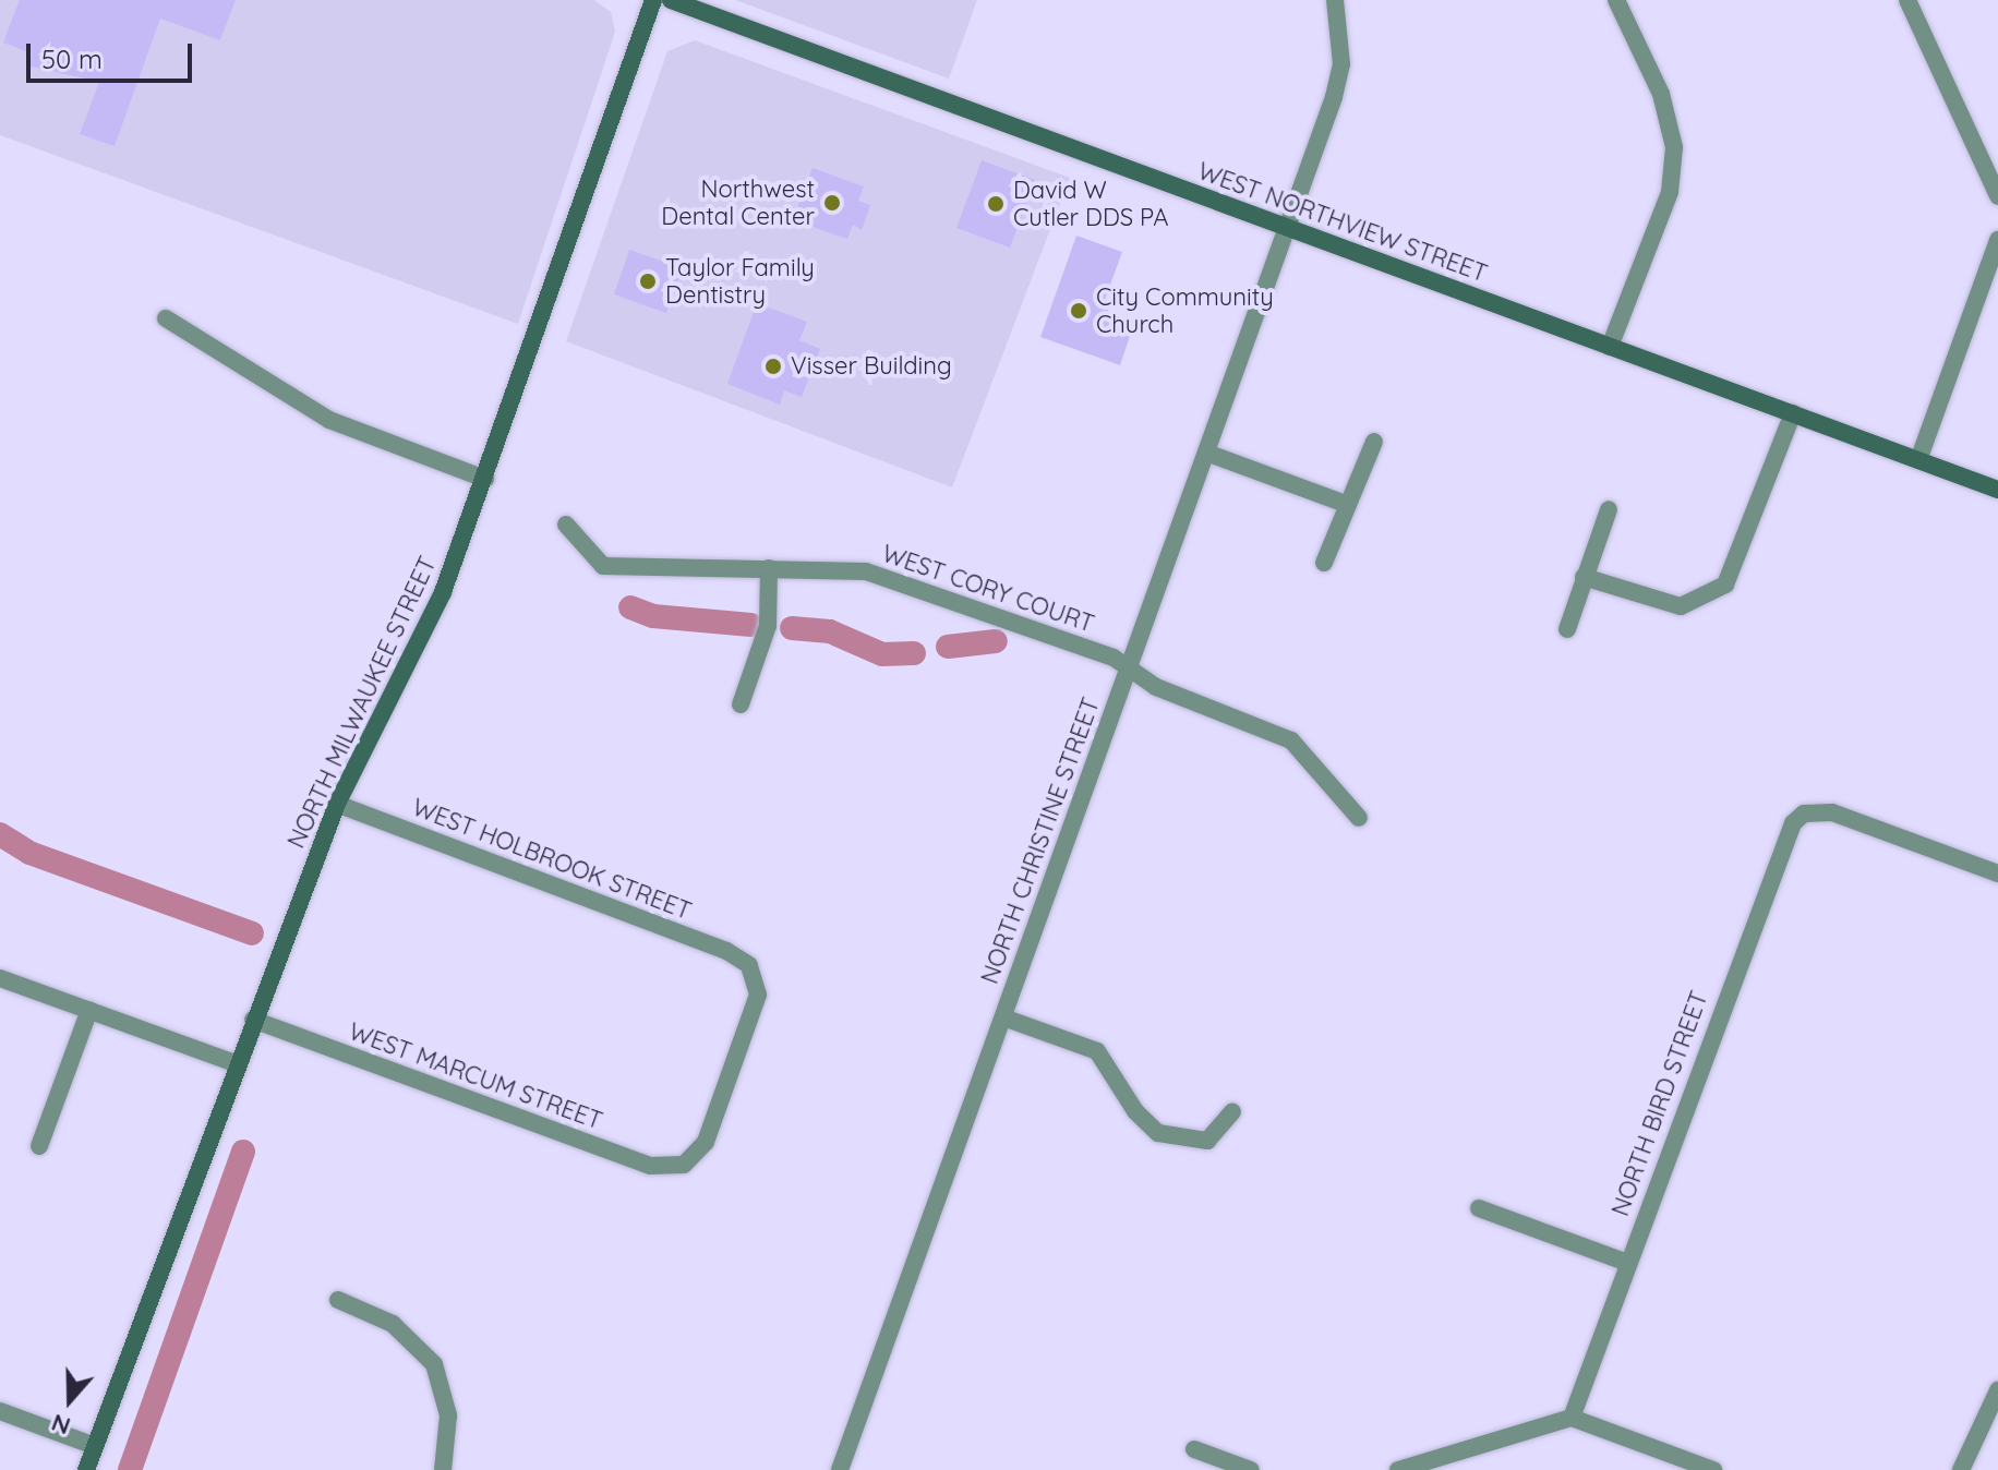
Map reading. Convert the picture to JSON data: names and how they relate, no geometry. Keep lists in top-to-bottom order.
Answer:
{
  "streets": {
    "main road": ["WEST NORTHVIEW STREET", "NORTH MILWAUKEE STREET"],
    "street": [
      "WEST CORY COURT",
      "NORTH CHRISTINE STREET",
      "WEST HOLBROOK STREET",
      "WEST MARCUM STREET",
      "NORTH BIRD STREET"
    ]
  },
  "crossings": [
    ["WEST NORTHVIEW STREET", "NORTH CHRISTINE STREET"],
    ["WEST CORY COURT", "NORTH CHRISTINE STREET"],
    ["NORTH MILWAUKEE STREET", "WEST HOLBROOK STREET"],
    ["NORTH MILWAUKEE STREET", "WEST MARCUM STREET"],
    ["WEST HOLBROOK STREET", "WEST MARCUM STREET"]
  ],
  "places": [
    "Northwest Dental Center",
    "David W Cutler DDS PA",
    "Taylor Family Dentistry",
    "City Community Church",
    "Visser Building"
  ],
  "scale_bar": "50 m",
  "north": "bottom"
}
